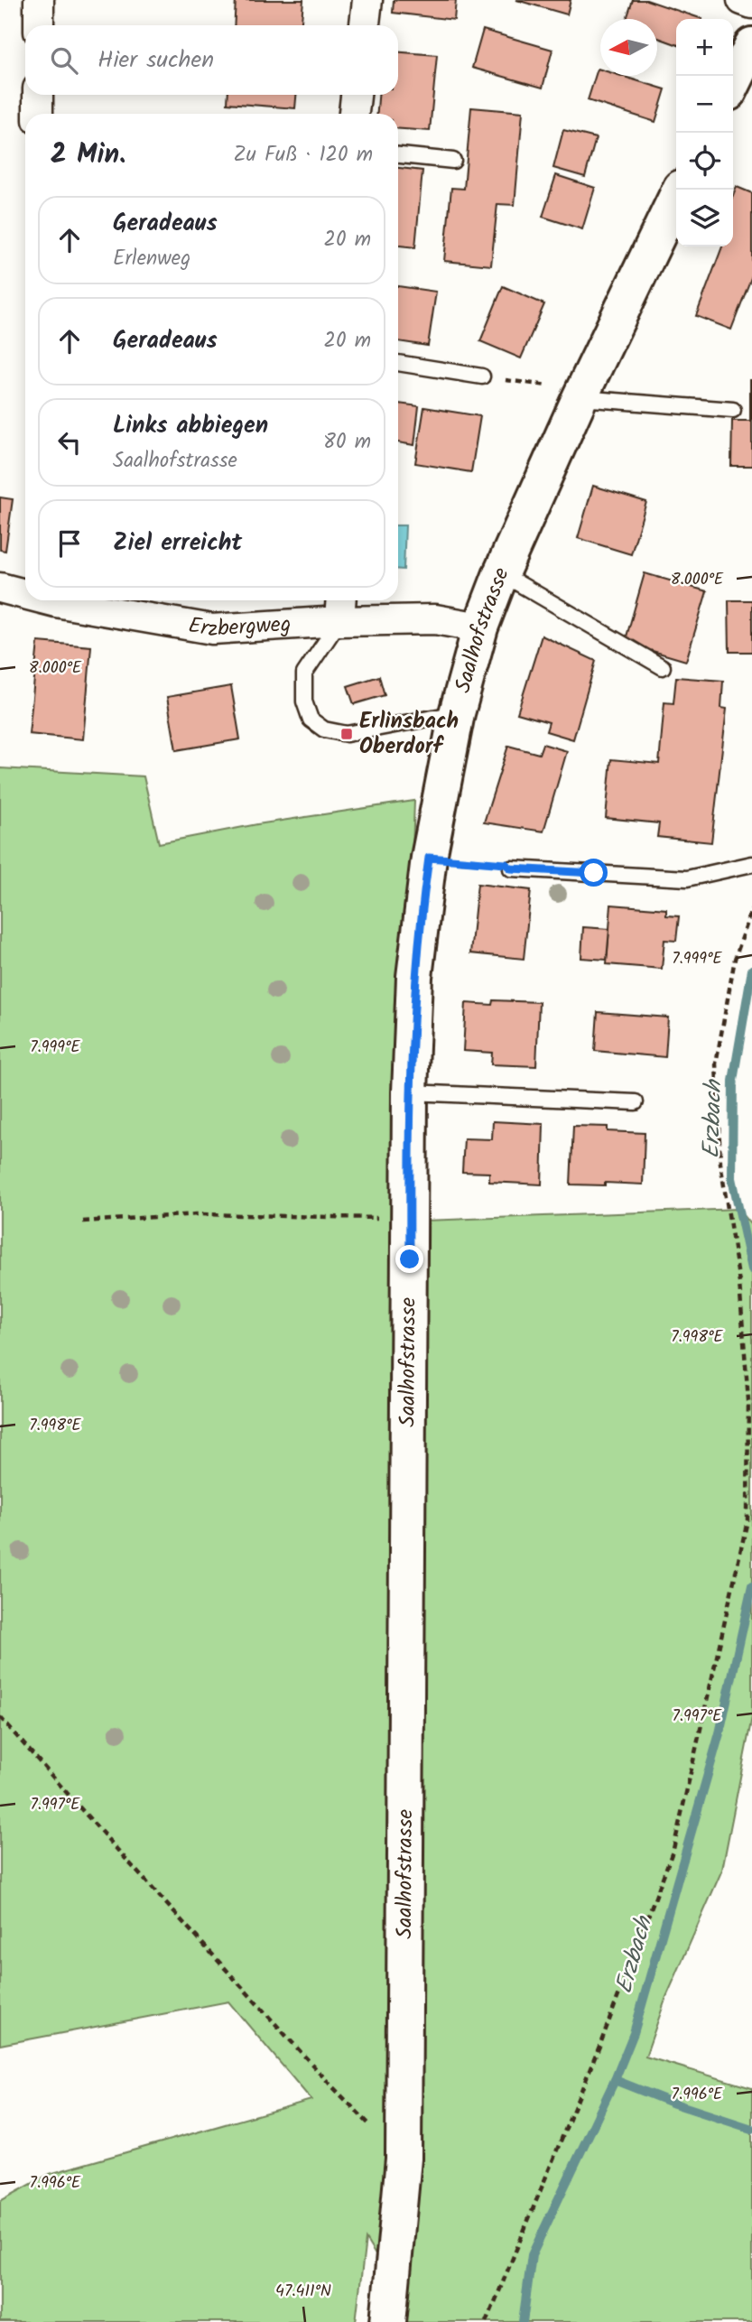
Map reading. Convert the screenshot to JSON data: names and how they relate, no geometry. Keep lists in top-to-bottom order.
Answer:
{
  "streets": {
    "main road": ["Saalhofstrasse"],
    "street": ["Erzbergweg"]
  },
  "crossings": [
    ["Erzbergweg", "Saalhofstrasse"]
  ],
  "water": ["Erzbach"],
  "places": {
    "transit": ["Erlinsbach Oberdorf"]
  },
  "north": "left",
  "page": {
    "map_buttons": ["+", "−"],
    "search": "Hier suchen",
    "heading": ["2 Min.", "Zu Fuß · 120 m"],
    "list": [
      ["Geradeaus", "Erlenweg", "20 m"],
      ["Geradeaus", "20 m"],
      ["Links abbiegen", "Saalhofstrasse", "80 m"],
      "Ziel erreicht"
    ]
  },
  "coordinates": [
    "8.000°E",
    "7.999°E",
    "7.998°E",
    "7.997°E",
    "7.996°E",
    "47.411°N"
  ]
}
